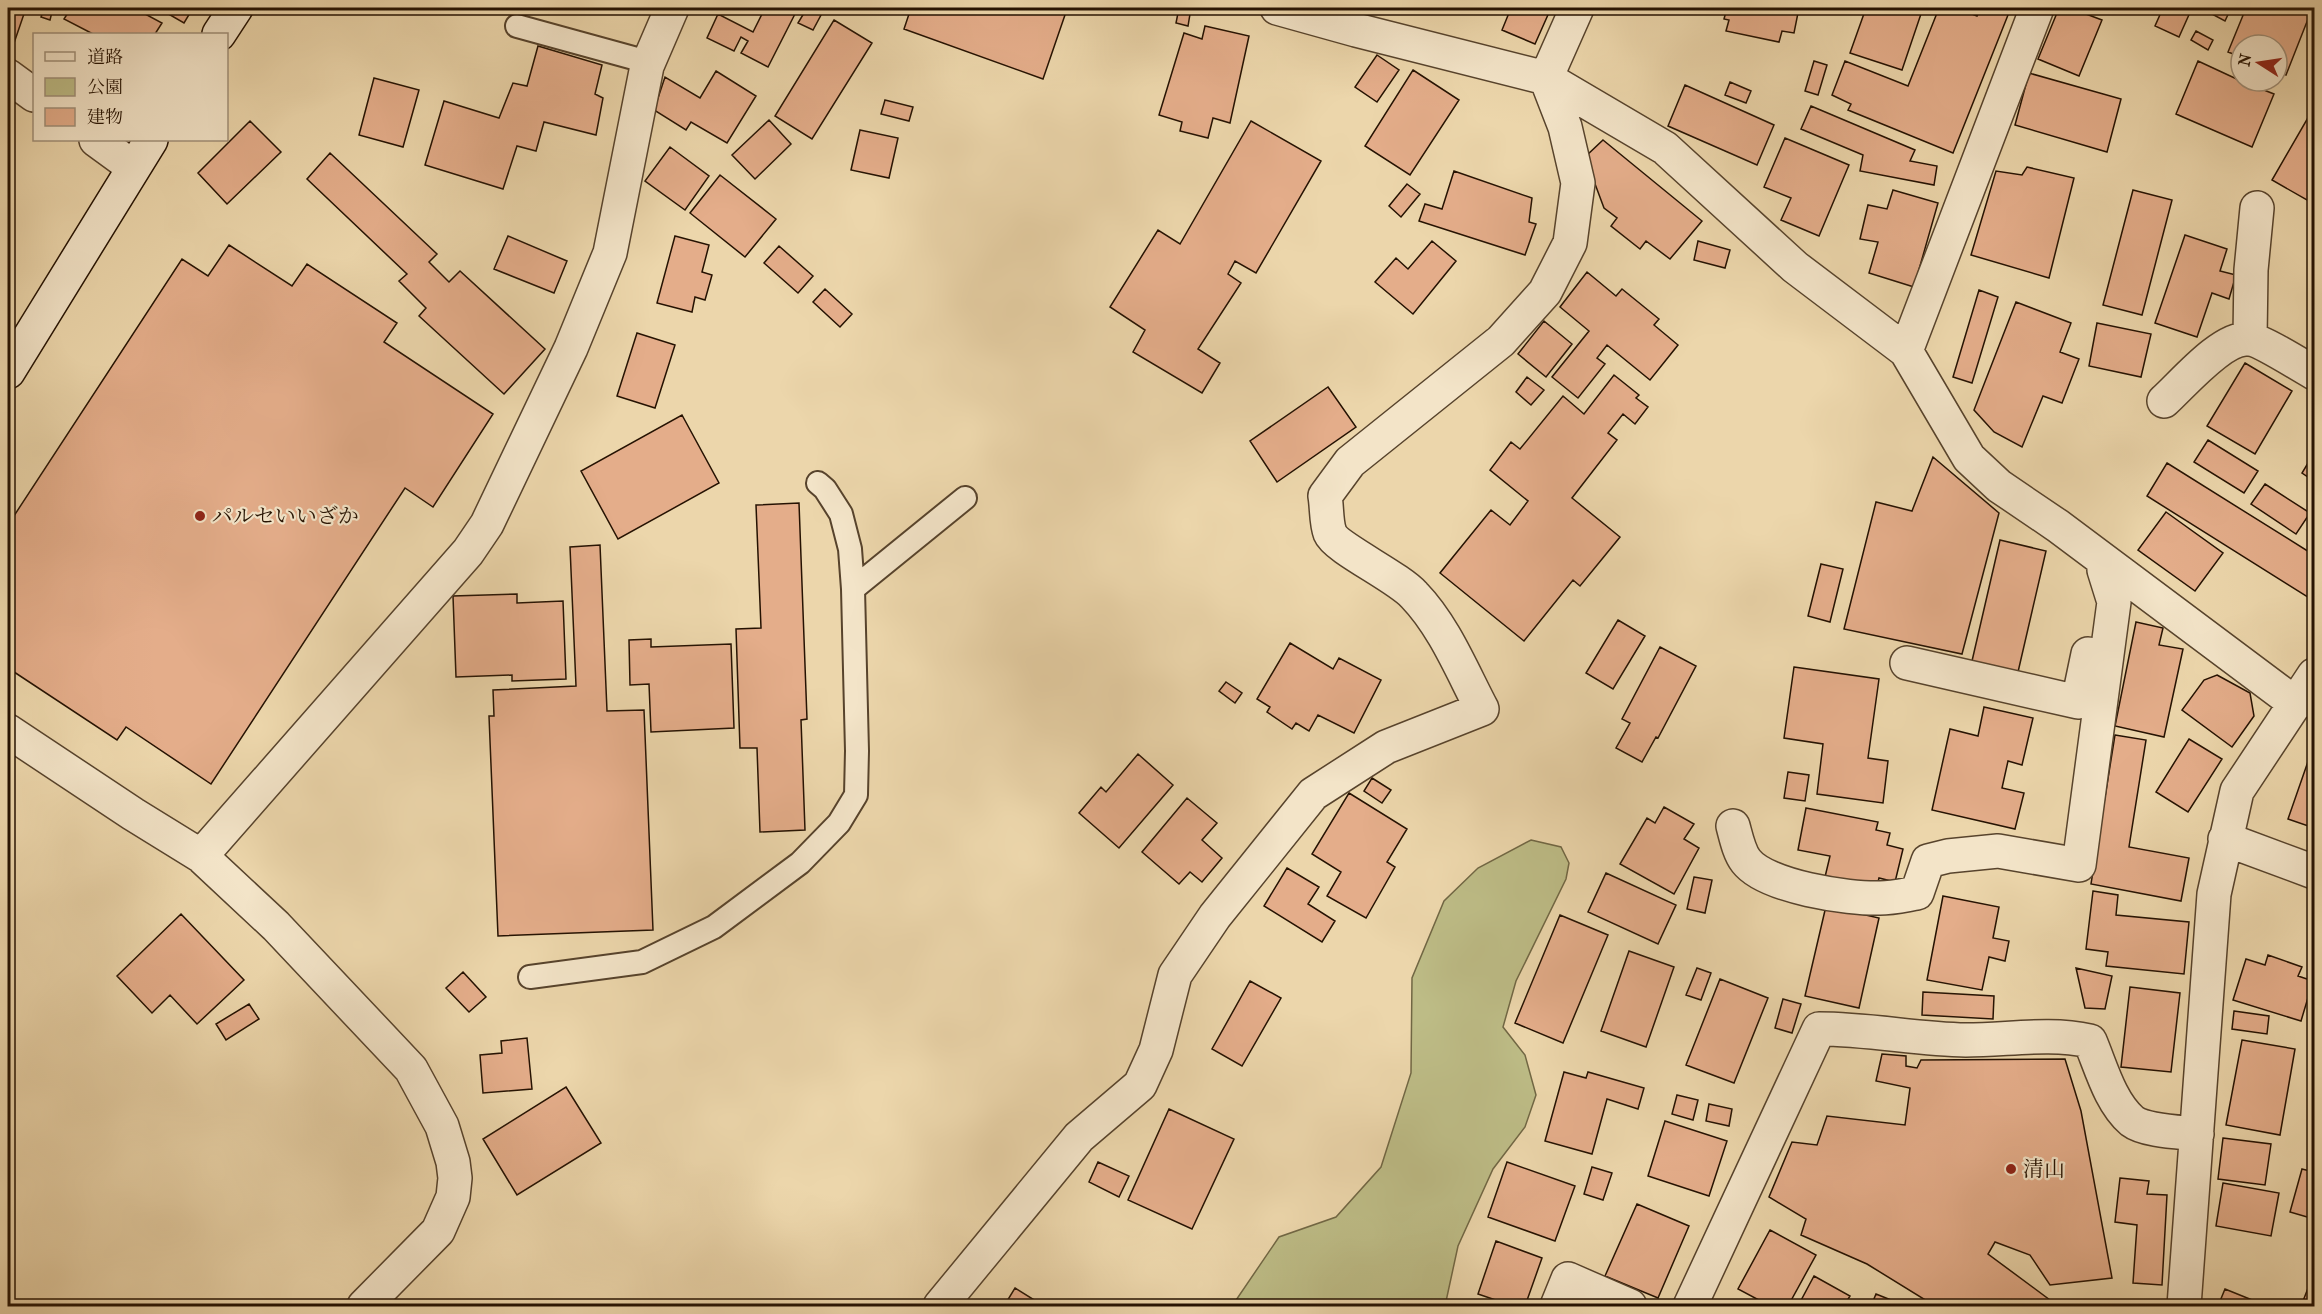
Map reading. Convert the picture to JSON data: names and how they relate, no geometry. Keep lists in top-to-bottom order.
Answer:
{
  "places": ["パルセいいざか", "清山"],
  "legend": ["道路", "公園", "建物"],
  "north": "left"
}
